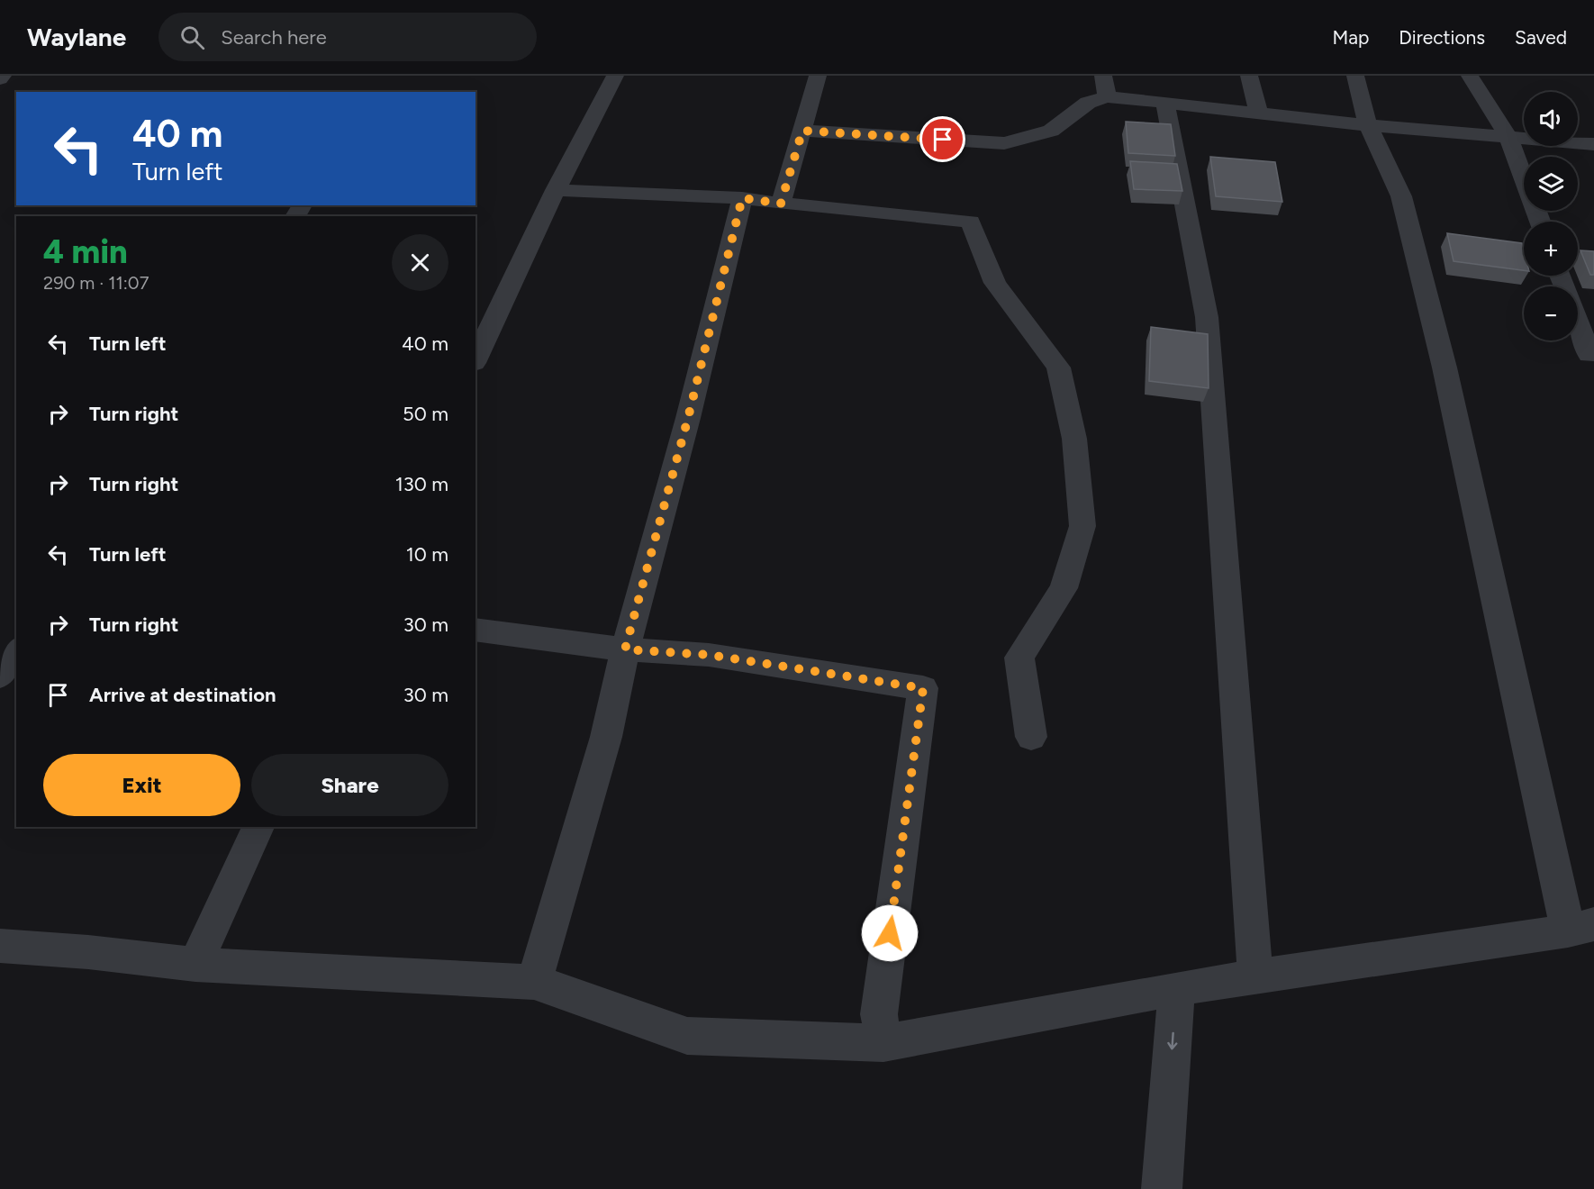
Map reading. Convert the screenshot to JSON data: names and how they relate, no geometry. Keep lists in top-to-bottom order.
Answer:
{
  "page": {
    "header": "Waylane",
    "search": "Search here",
    "nav": ["Map", "Directions", "Saved"],
    "map_buttons": ["+", "−"],
    "turn": ["40 m", "Turn left"],
    "heading": ["4 min", "290 m · 11:07"],
    "list": [
      {
        "name": "Turn left",
        "value": "40 m"
      },
      {
        "name": "Turn right",
        "value": "50 m"
      },
      {
        "name": "Turn right",
        "value": "130 m"
      },
      {
        "name": "Turn left",
        "value": "10 m"
      },
      {
        "name": "Turn right",
        "value": "30 m"
      },
      {
        "name": "Arrive at destination",
        "value": "30 m"
      }
    ],
    "buttons": ["Exit", "Share"]
  }
}
